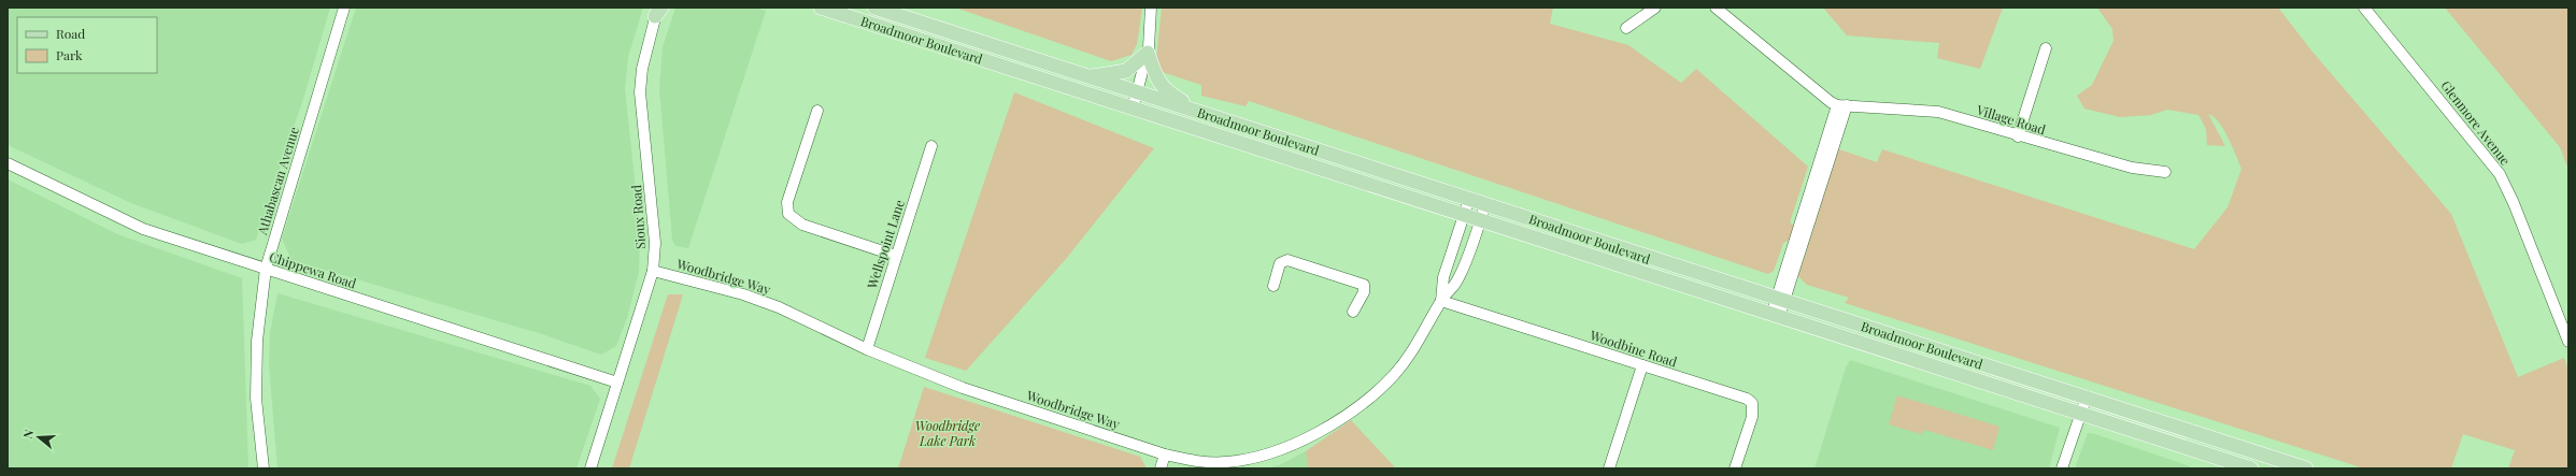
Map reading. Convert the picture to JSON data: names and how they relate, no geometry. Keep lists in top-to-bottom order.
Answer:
{
  "streets": {
    "main road": ["Broadmoor Boulevard"],
    "street": [
      "Village Road",
      "Glenmore Avenue",
      "Athabascan Avenue",
      "Sioux Road",
      "Wellspoint Lane",
      "Chippewa Road",
      "Woodbridge Way",
      "Woodbine Road"
    ]
  },
  "crossings": [
    ["Broadmoor Boulevard", "Woodbridge Way"],
    ["Athabascan Avenue", "Chippewa Road"],
    ["Sioux Road", "Chippewa Road"],
    ["Sioux Road", "Woodbridge Way"],
    ["Wellspoint Lane", "Woodbridge Way"],
    ["Woodbridge Way", "Woodbine Road"]
  ],
  "parks": ["Woodbridge Lake Park"],
  "legend": ["Road", "Park"],
  "north": "left"
}
